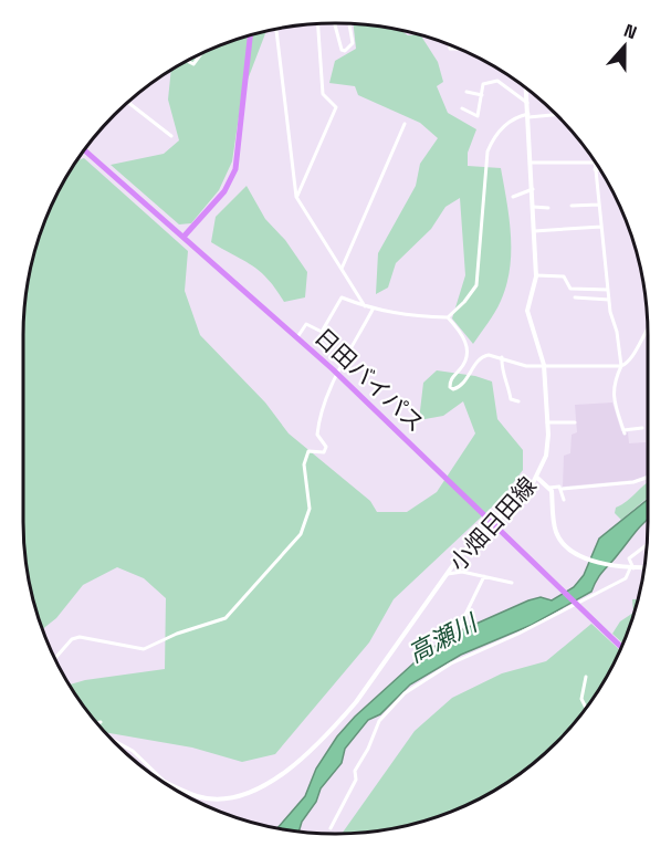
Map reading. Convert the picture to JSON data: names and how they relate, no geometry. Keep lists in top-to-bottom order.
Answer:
{
  "streets": {
    "highway": ["日田バイパス"],
    "main road": ["小畑日田線"]
  },
  "water": ["高瀬川"],
  "north": "top"
}
